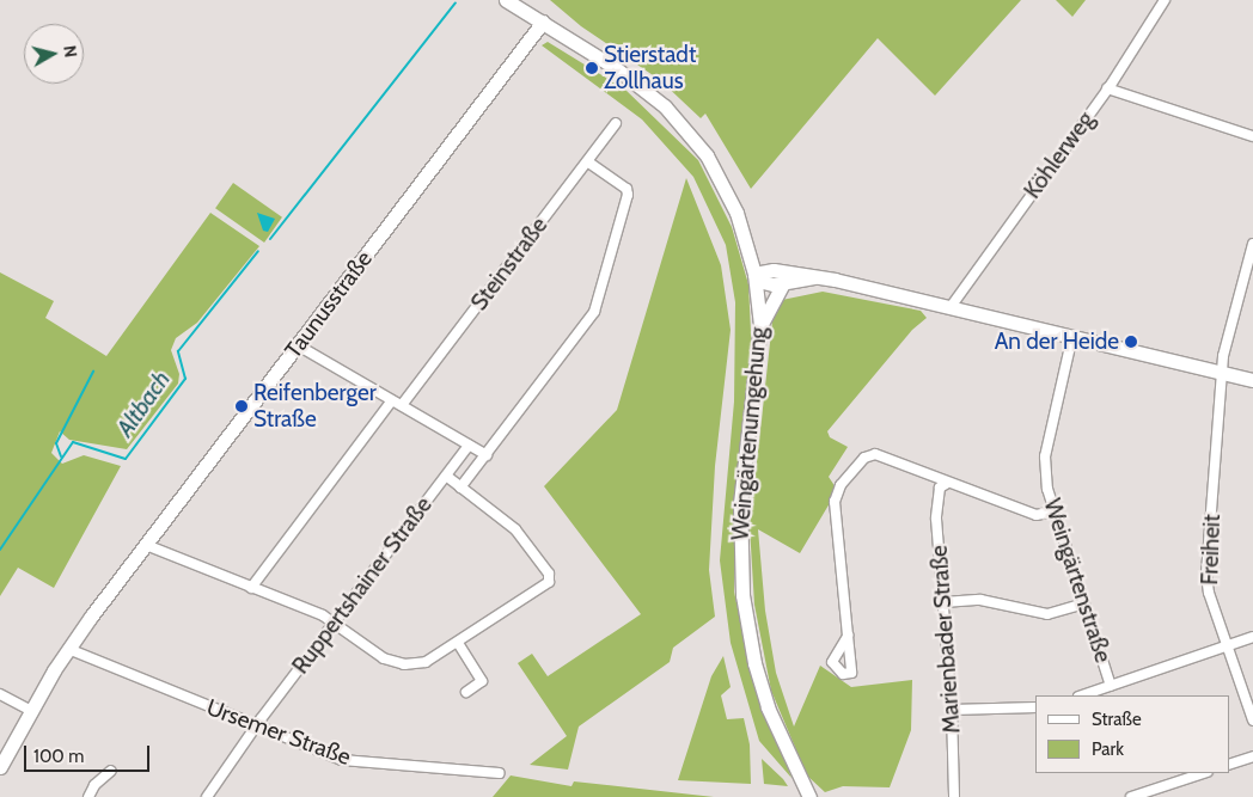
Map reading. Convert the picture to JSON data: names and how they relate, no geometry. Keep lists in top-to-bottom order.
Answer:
{
  "streets": {
    "street": [
      "Köhlerweg",
      "Steinstraße",
      "Taunusstraße",
      "Weingärtenumgehung",
      "Freiheit",
      "Weingärtenstraße",
      "Ruppertshainer Straße",
      "Marienbader Straße",
      "Ursemer Straße"
    ]
  },
  "crossings": [
    ["Steinstraße", "Ruppertshainer Straße"],
    ["Taunusstraße", "Weingärtenumgehung"],
    ["Taunusstraße", "Ursemer Straße"],
    ["Ruppertshainer Straße", "Ursemer Straße"]
  ],
  "water": ["Altbach"],
  "places": ["Stierstadt Zollhaus", "An der Heide", "Reifenberger Straße"],
  "legend": ["Straße", "Park"],
  "scale_bar": "100 m",
  "north": "right"
}
